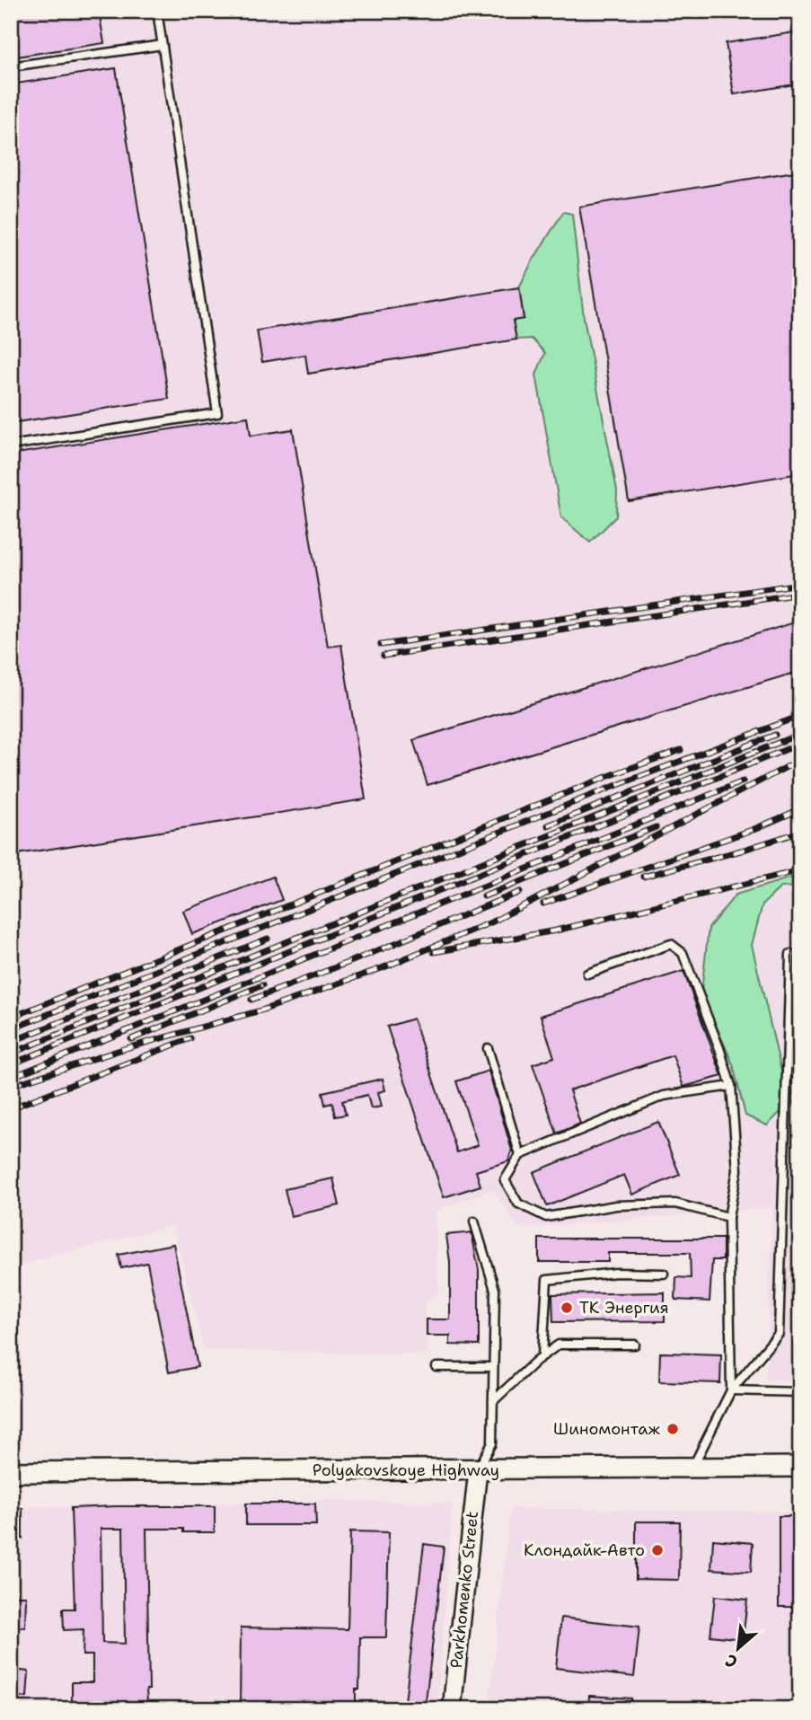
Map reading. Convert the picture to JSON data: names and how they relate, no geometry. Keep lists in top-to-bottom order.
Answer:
{
  "streets": {
    "main road": ["Polyakovskoye Highway"],
    "street": ["Parkhomenko Street"]
  },
  "crossings": [
    ["Polyakovskoye Highway", "Parkhomenko Street"]
  ],
  "places": ["ТК Энергия", "Шиномонтаж", "Клондайк-Авто"],
  "north": "bottom left"
}
